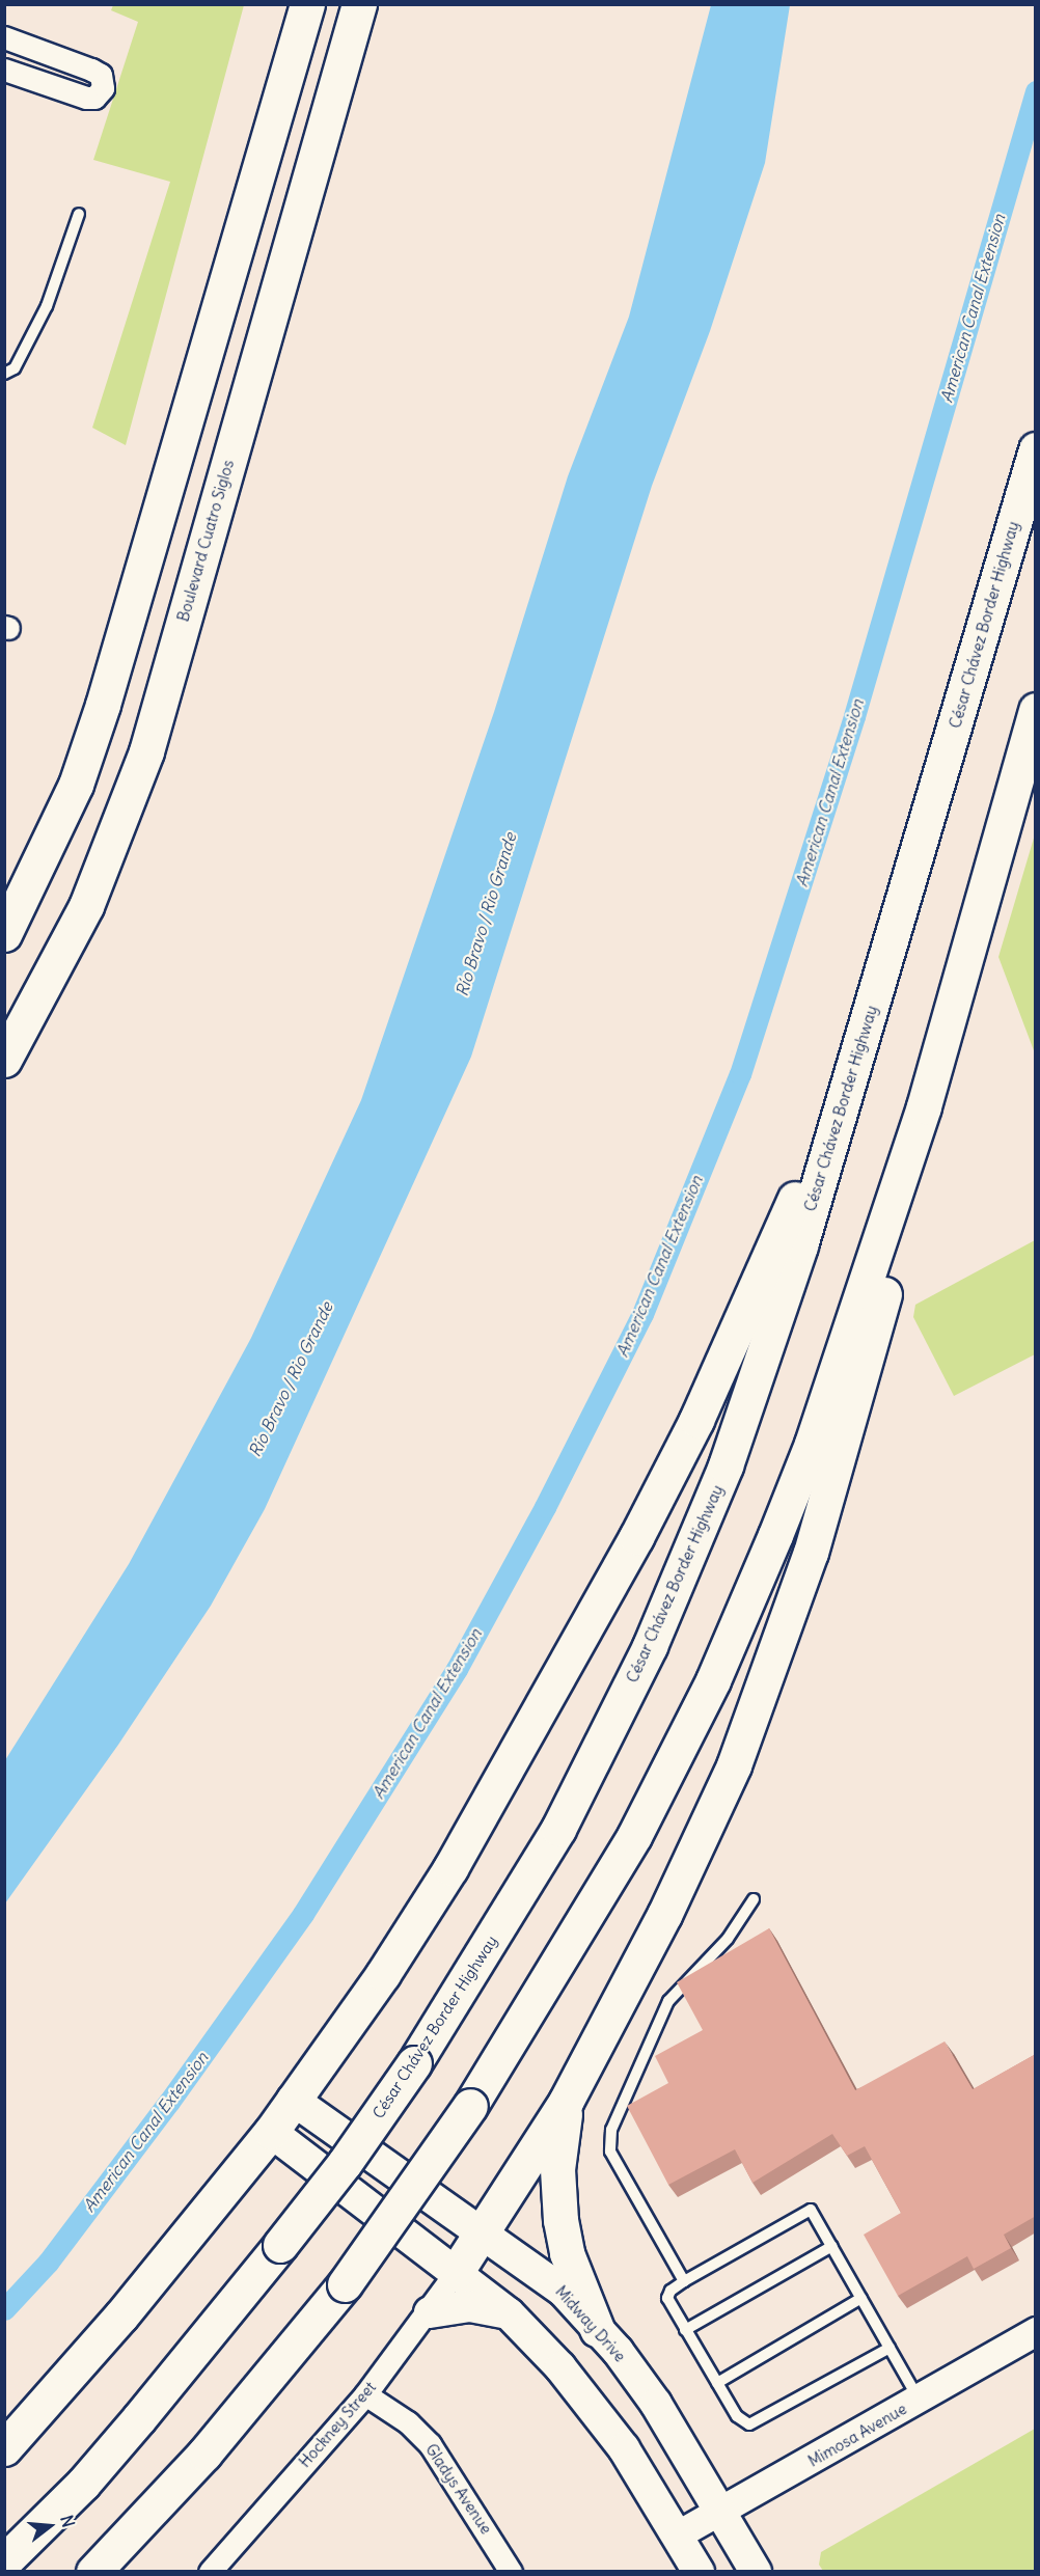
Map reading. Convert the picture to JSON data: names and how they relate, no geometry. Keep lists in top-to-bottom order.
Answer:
{
  "streets": {
    "highway": ["Boulevard Cuatro Siglos", "César Chávez Border Highway"],
    "main road": ["Midway Drive"],
    "street": ["Hockney Street", "Mimosa Avenue", "Gladys Avenue"]
  },
  "crossings": [
    ["Midway Drive", "Mimosa Avenue"],
    ["Hockney Street", "Gladys Avenue"]
  ],
  "water": ["American Canal Extension", "Río Bravo / Rio Grande"],
  "north": "right"
}
